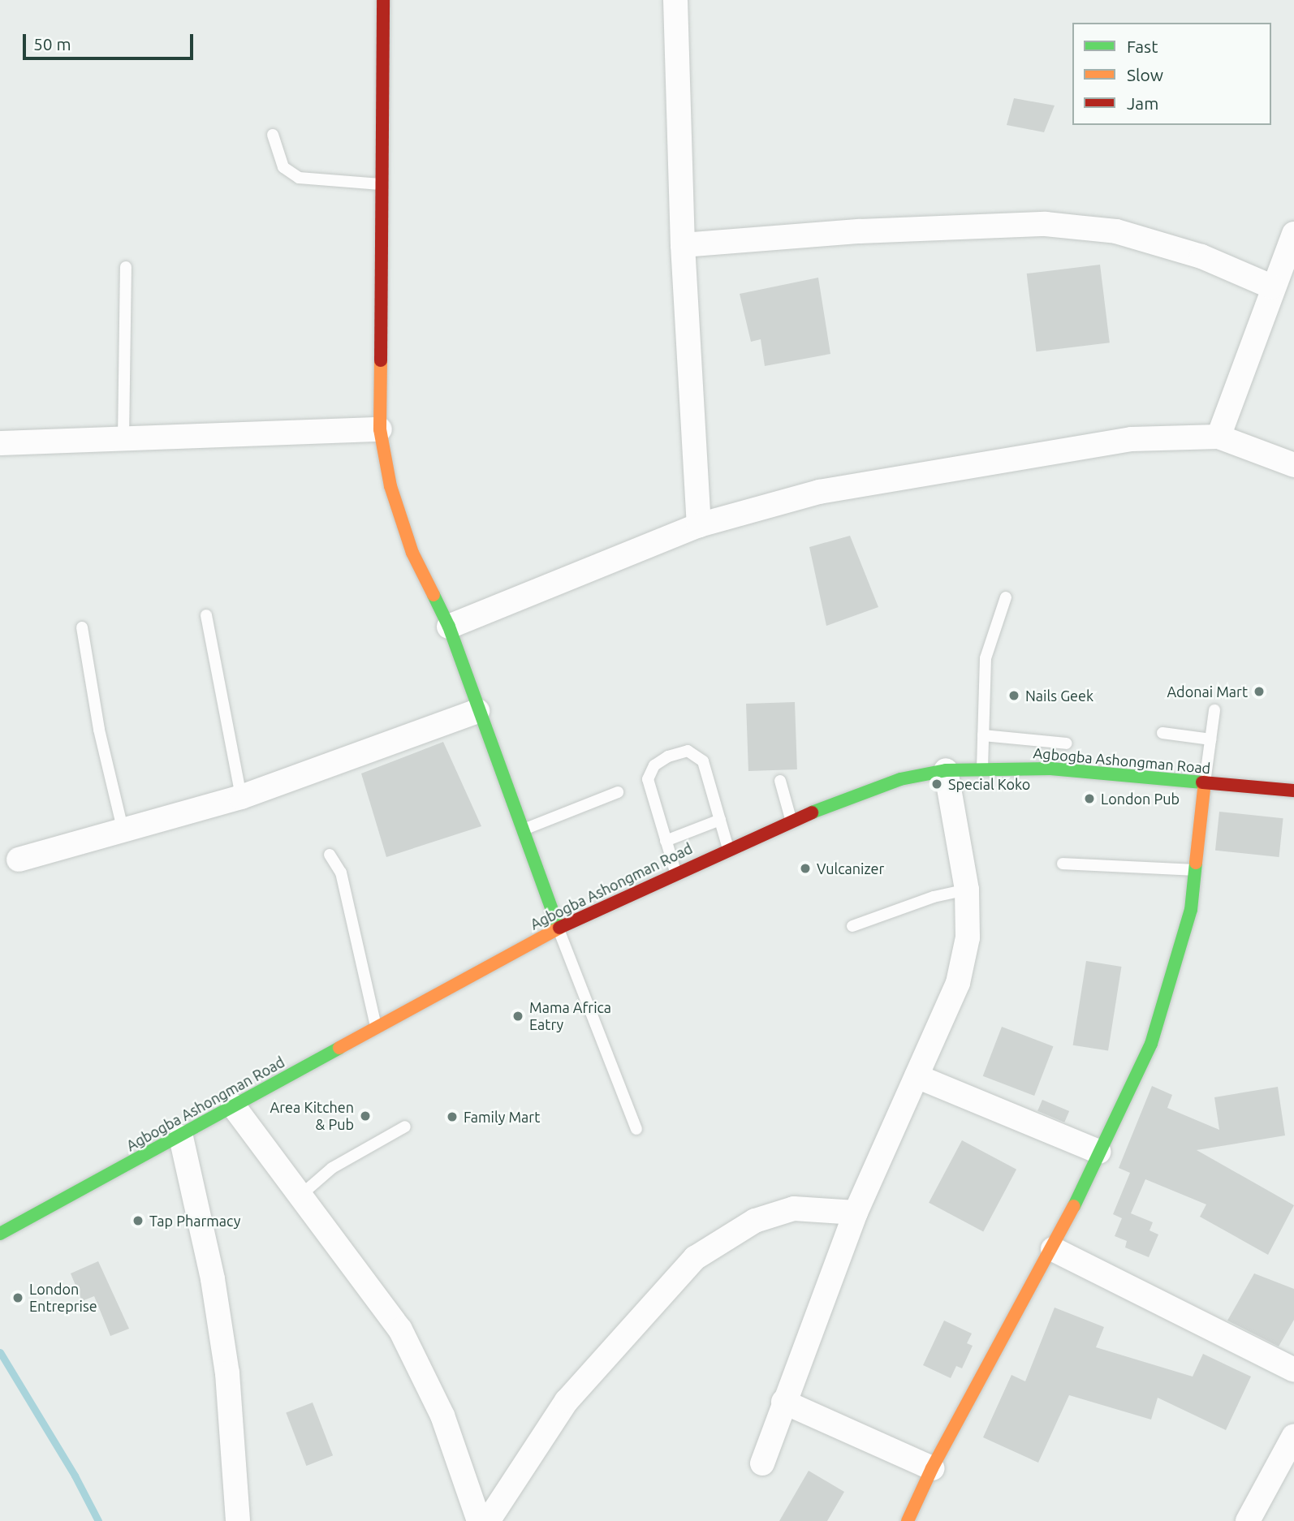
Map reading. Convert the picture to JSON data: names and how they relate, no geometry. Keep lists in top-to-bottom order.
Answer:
{
  "streets": {
    "street": ["Agbogba Ashongman Road"]
  },
  "places": [
    "Adonai Mart",
    "Nails Geek",
    "Special Koko",
    "London Pub",
    "Vulcanizer",
    "Mama Africa Eatry",
    "Area Kitchen & Pub",
    "Family Mart",
    "Tap Pharmacy",
    "London Entreprise"
  ],
  "legend": ["Fast", "Slow", "Jam"],
  "scale_bar": "50 m"
}
